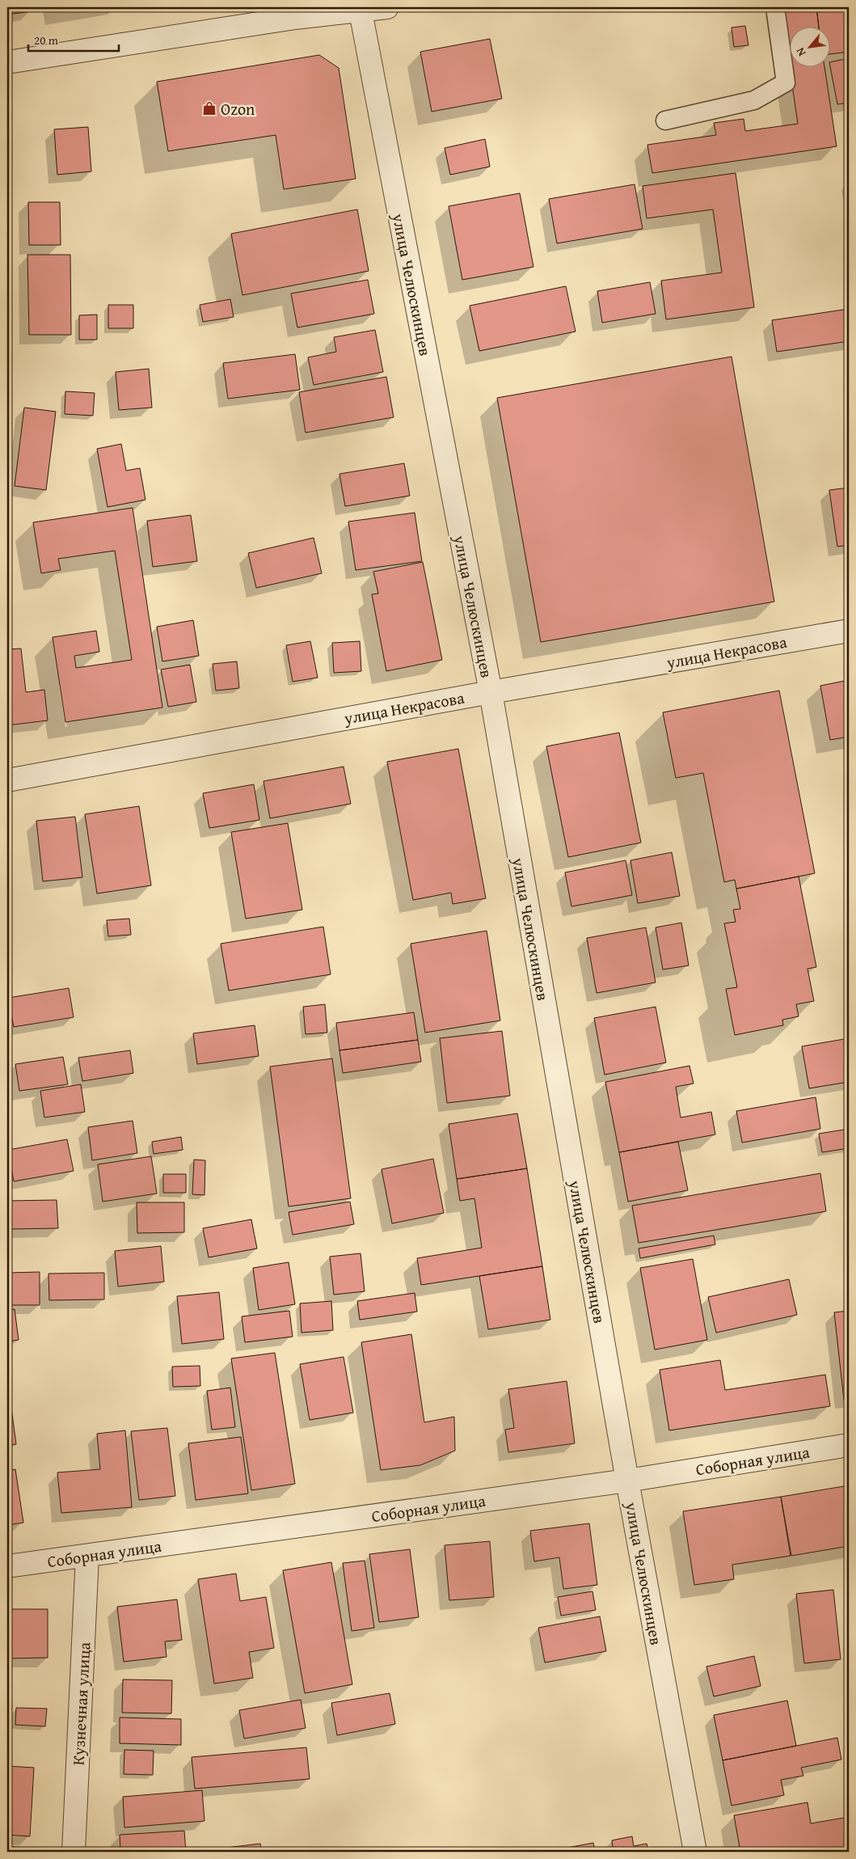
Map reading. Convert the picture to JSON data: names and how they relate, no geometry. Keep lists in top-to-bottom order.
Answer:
{
  "streets": {
    "street": [
      "улица Челюскинцев",
      "улица Некрасова",
      "Соборная улица",
      "Кузнечная улица"
    ]
  },
  "crossings": [
    ["улица Челюскинцев", "улица Некрасова"],
    ["улица Челюскинцев", "Соборная улица"],
    ["Соборная улица", "Кузнечная улица"]
  ],
  "places": {
    "shop": ["Ozon"]
  },
  "scale_bar": "20 m",
  "north": "bottom left"
}
